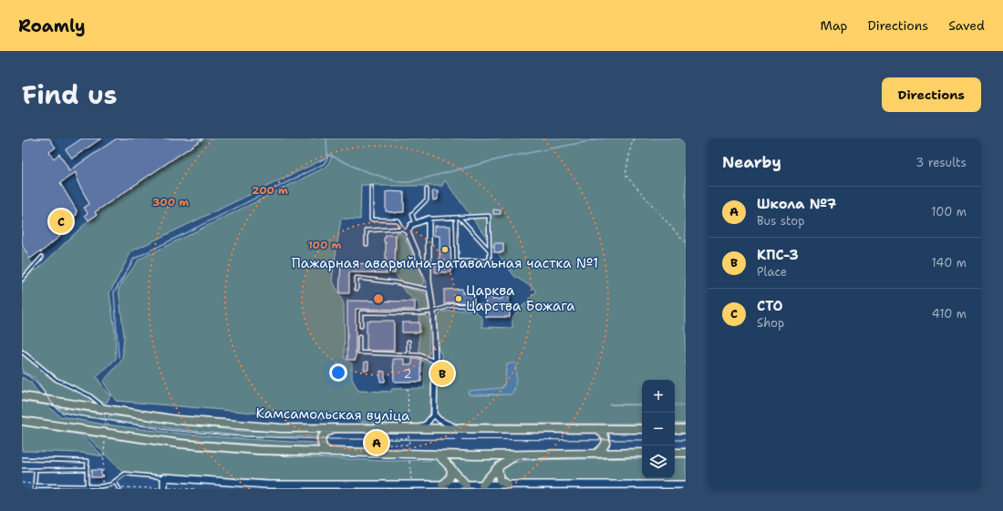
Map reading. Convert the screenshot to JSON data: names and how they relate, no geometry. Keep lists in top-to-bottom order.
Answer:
{
  "streets": {
    "main road": ["Камсамольская вуліца"]
  },
  "places": ["Пажарная аварыйна-ратавальная частка №1", "Царква Царства Божага"],
  "house_numbers": ["2"],
  "page": {
    "header": "Roamly",
    "nav": ["Map", "Directions", "Saved"],
    "title": "Find us",
    "buttons": "Directions",
    "heading": ["Nearby", "3 results"],
    "list": [
      {
        "mark": "A",
        "name": "Школа №7",
        "note": "Bus stop",
        "value": "100 m"
      },
      {
        "mark": "B",
        "name": "КПС-3",
        "note": "Place",
        "value": "140 m"
      },
      {
        "mark": "C",
        "name": "СТО",
        "note": "Shop",
        "value": "410 m"
      }
    ],
    "pins": ["C", "B", "A"],
    "map_buttons": ["+", "−"]
  },
  "rings": ["200 m", "300 m", "100 m"]
}
